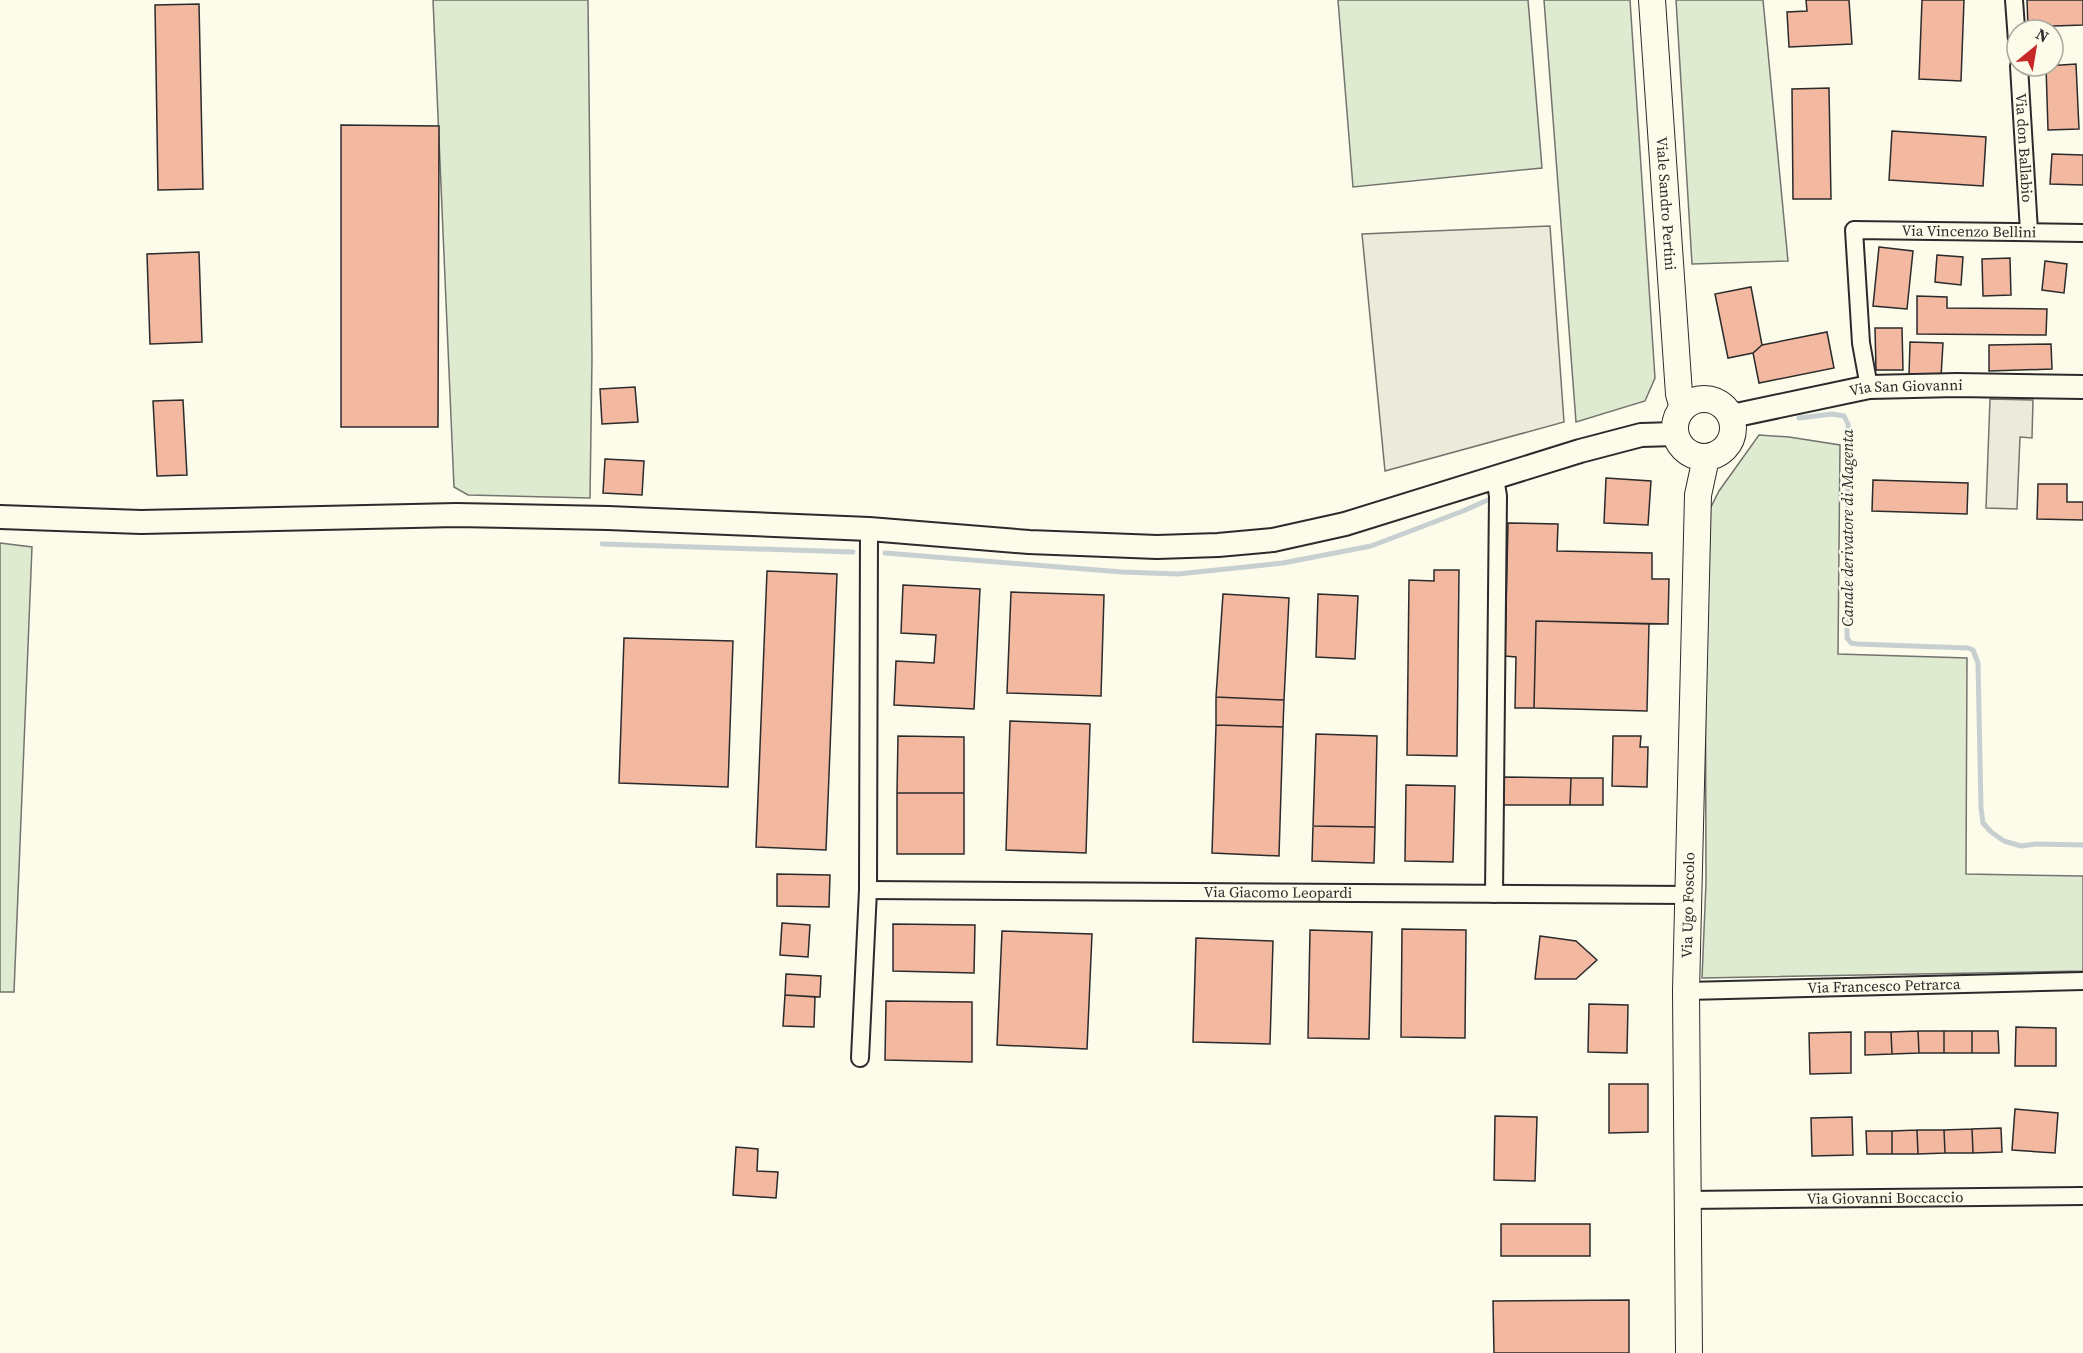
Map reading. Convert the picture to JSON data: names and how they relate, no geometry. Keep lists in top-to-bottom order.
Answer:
{
  "streets": {
    "main road": ["Viale Sandro Pertini", "Via Ugo Foscolo"],
    "street": [
      "Via don Ballabio",
      "Via Vincenzo Bellini",
      "Via San Giovanni",
      "Via Giacomo Leopardi",
      "Via Francesco Petrarca",
      "Via Giovanni Boccaccio"
    ]
  },
  "crossings": [
    ["Via don Ballabio", "Via Vincenzo Bellini"],
    ["Viale Sandro Pertini", "Via San Giovanni"],
    ["Viale Sandro Pertini", "Via Ugo Foscolo"],
    ["Via Vincenzo Bellini", "Via San Giovanni"],
    ["Via San Giovanni", "Via Ugo Foscolo"],
    ["Via Giacomo Leopardi", "Via Ugo Foscolo"],
    ["Via Ugo Foscolo", "Via Francesco Petrarca"],
    ["Via Ugo Foscolo", "Via Giovanni Boccaccio"]
  ],
  "water": ["Canale derivatore di Magenta"],
  "north": "top right"
}
